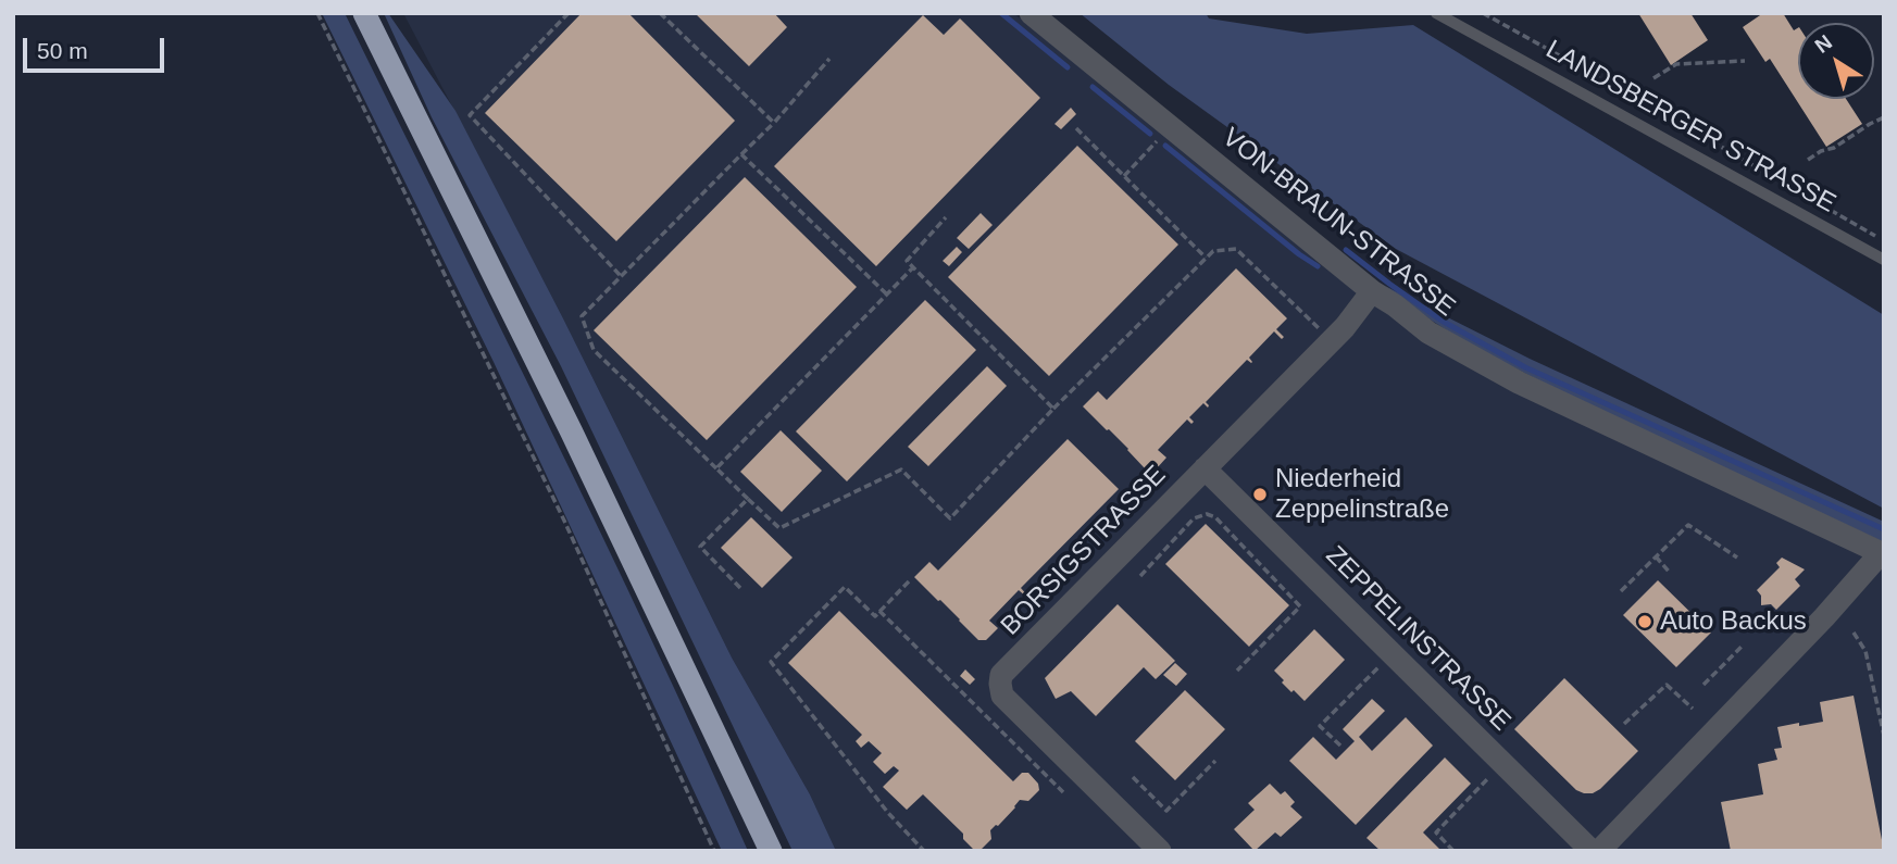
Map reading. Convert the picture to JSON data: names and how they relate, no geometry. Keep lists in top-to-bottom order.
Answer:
{
  "streets": {
    "street": ["VON-BRAUN-STRASSE", "BORSIGSTRASSE", "ZEPPELINSTRASSE"],
    "lane": ["LANDSBERGER STRASSE"]
  },
  "crossings": [
    ["VON-BRAUN-STRASSE", "BORSIGSTRASSE"],
    ["BORSIGSTRASSE", "ZEPPELINSTRASSE"]
  ],
  "places": ["Niederheid Zeppelinstraße", "Auto Backus"],
  "scale_bar": "50 m",
  "north": "top left"
}
